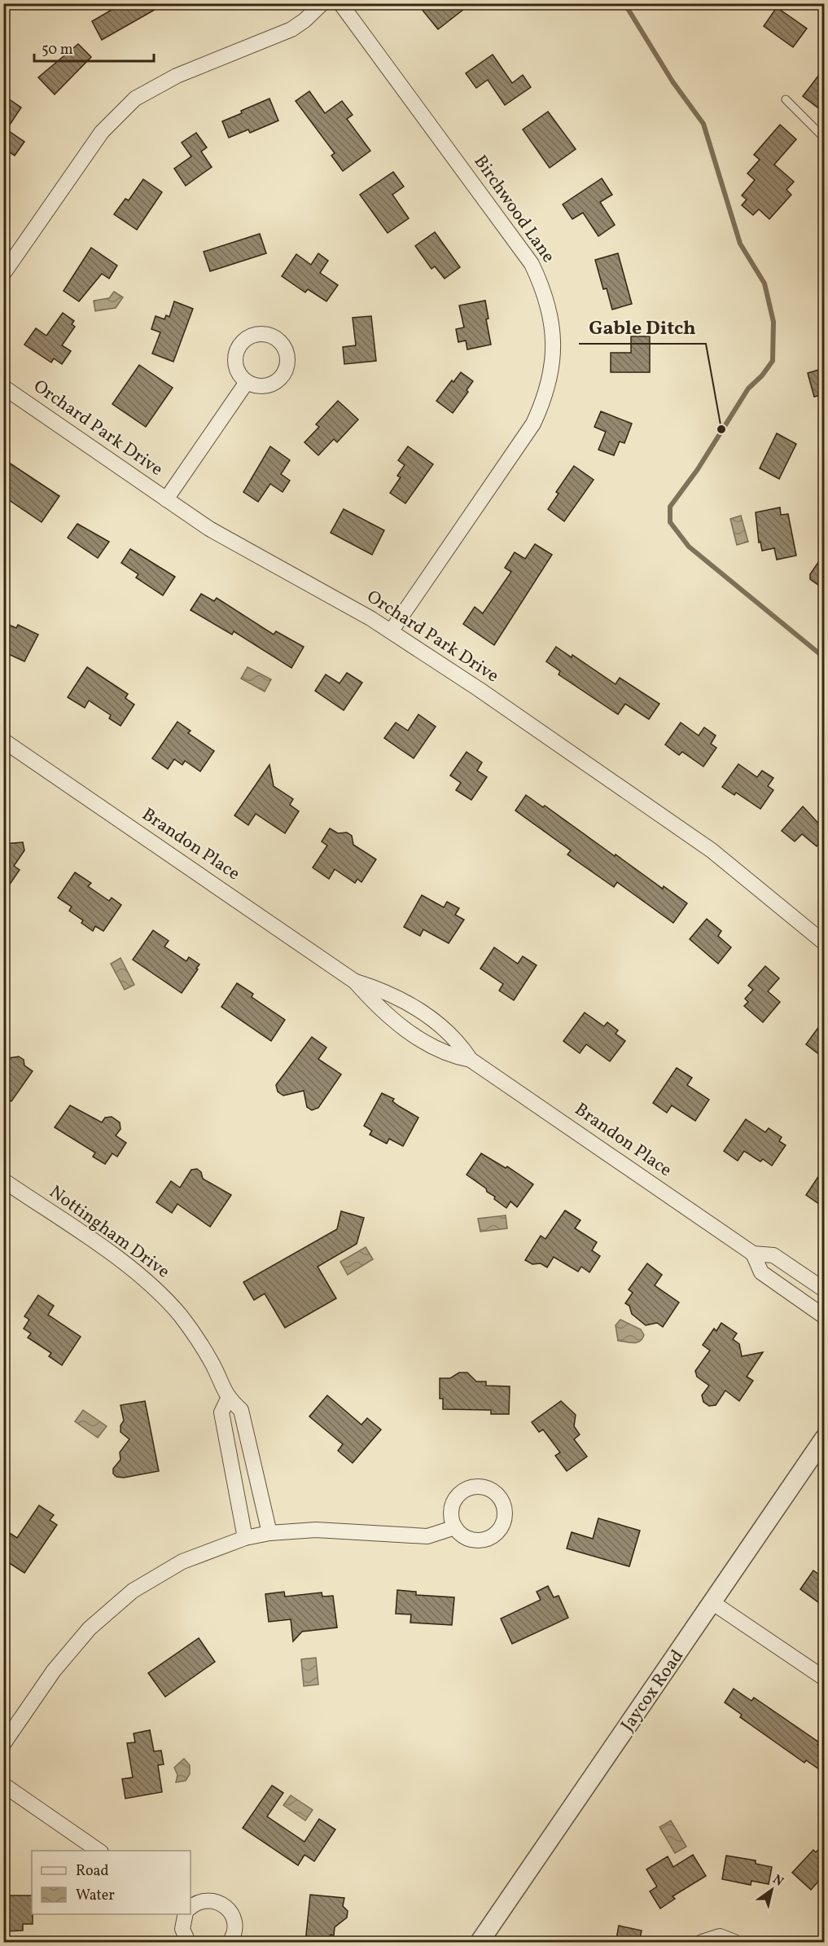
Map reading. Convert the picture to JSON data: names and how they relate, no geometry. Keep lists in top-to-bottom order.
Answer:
{
  "streets": {
    "street": [
      "Birchwood Lane",
      "Orchard Park Drive",
      "Brandon Place",
      "Nottingham Drive",
      "Jaycox Road"
    ]
  },
  "crossings": [
    ["Birchwood Lane", "Orchard Park Drive"]
  ],
  "places": ["Gable Ditch"],
  "legend": ["Road", "Water"],
  "scale_bar": "50 m",
  "north": "top right"
}
